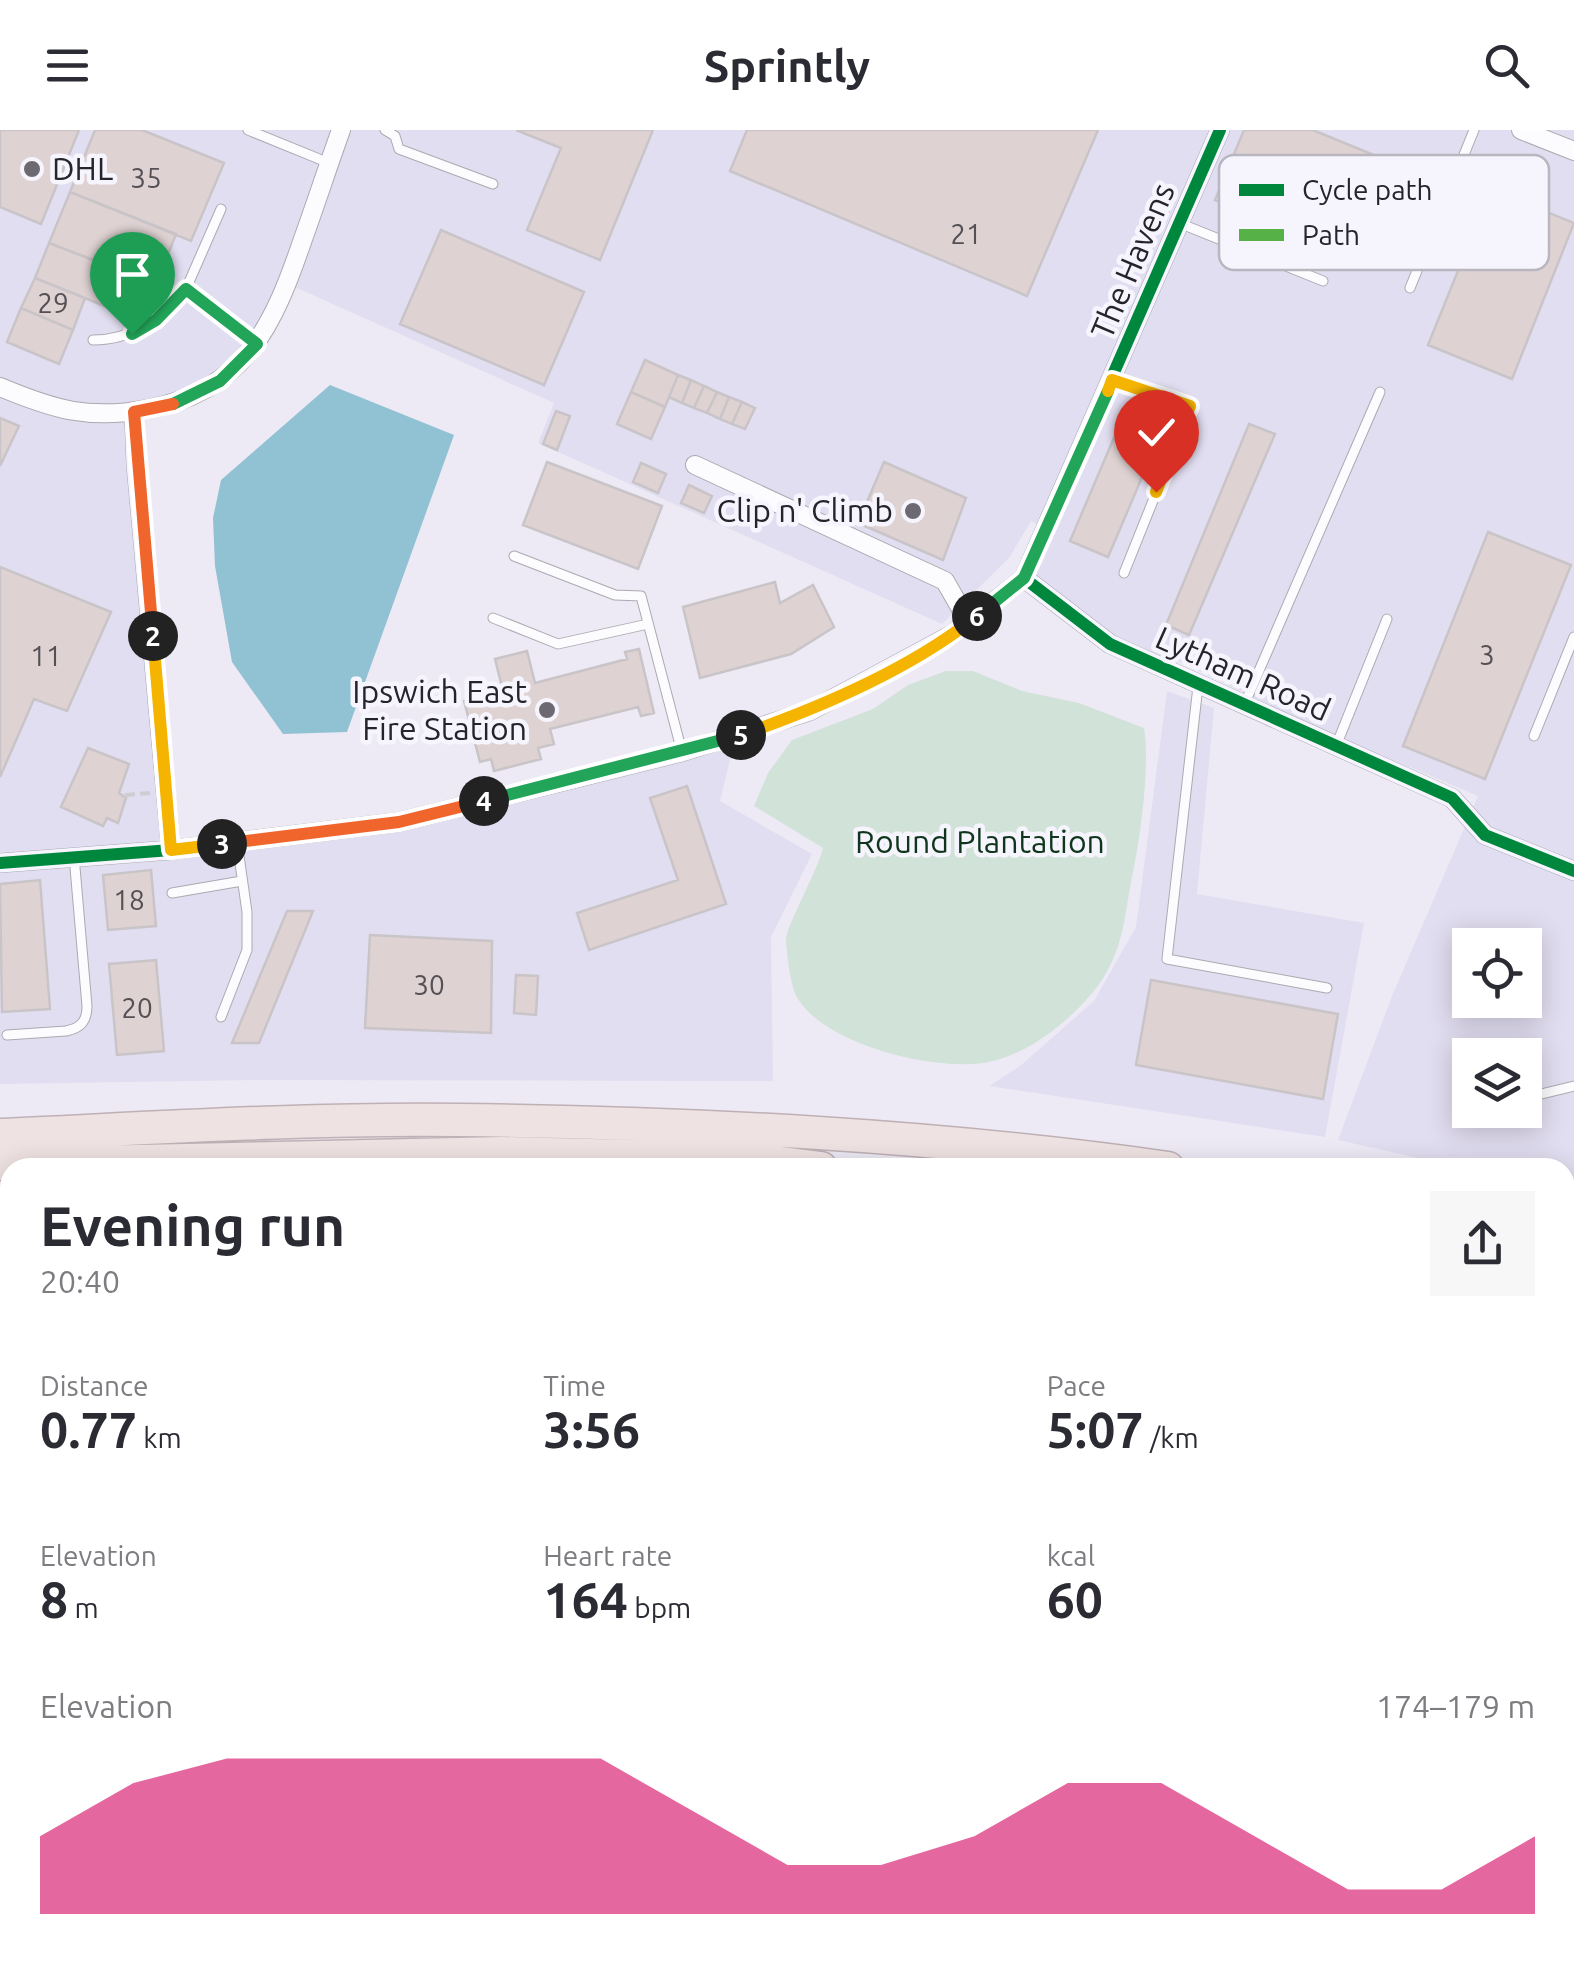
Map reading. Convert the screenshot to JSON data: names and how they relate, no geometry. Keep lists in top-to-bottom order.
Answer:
{
  "streets": {
    "street": ["The Havens", "Lytham Road"]
  },
  "crossings": [
    ["The Havens", "Lytham Road"]
  ],
  "parks": ["Round Plantation"],
  "places": ["DHL", "Clip n' Climb", "Ipswich East Fire Station"],
  "house_numbers": [
    "35",
    "21",
    "29",
    "3",
    "11",
    "18",
    "30",
    "20"
  ],
  "legend": ["Cycle path", "Path"],
  "page": {
    "header": "Sprintly",
    "pins": [
      "6",
      "2",
      "5",
      "4",
      "3"
    ],
    "heading": ["Evening run", "20:40"],
    "stats": [
      ["Distance", "0.77 km"],
      ["Time", "3:56"],
      ["Pace", "5:07 /km"],
      ["Elevation", "8 m"],
      ["Heart rate", "164 bpm"],
      ["kcal", "60"]
    ],
    "chart": ["Elevation", "174–179 m"]
  }
}
